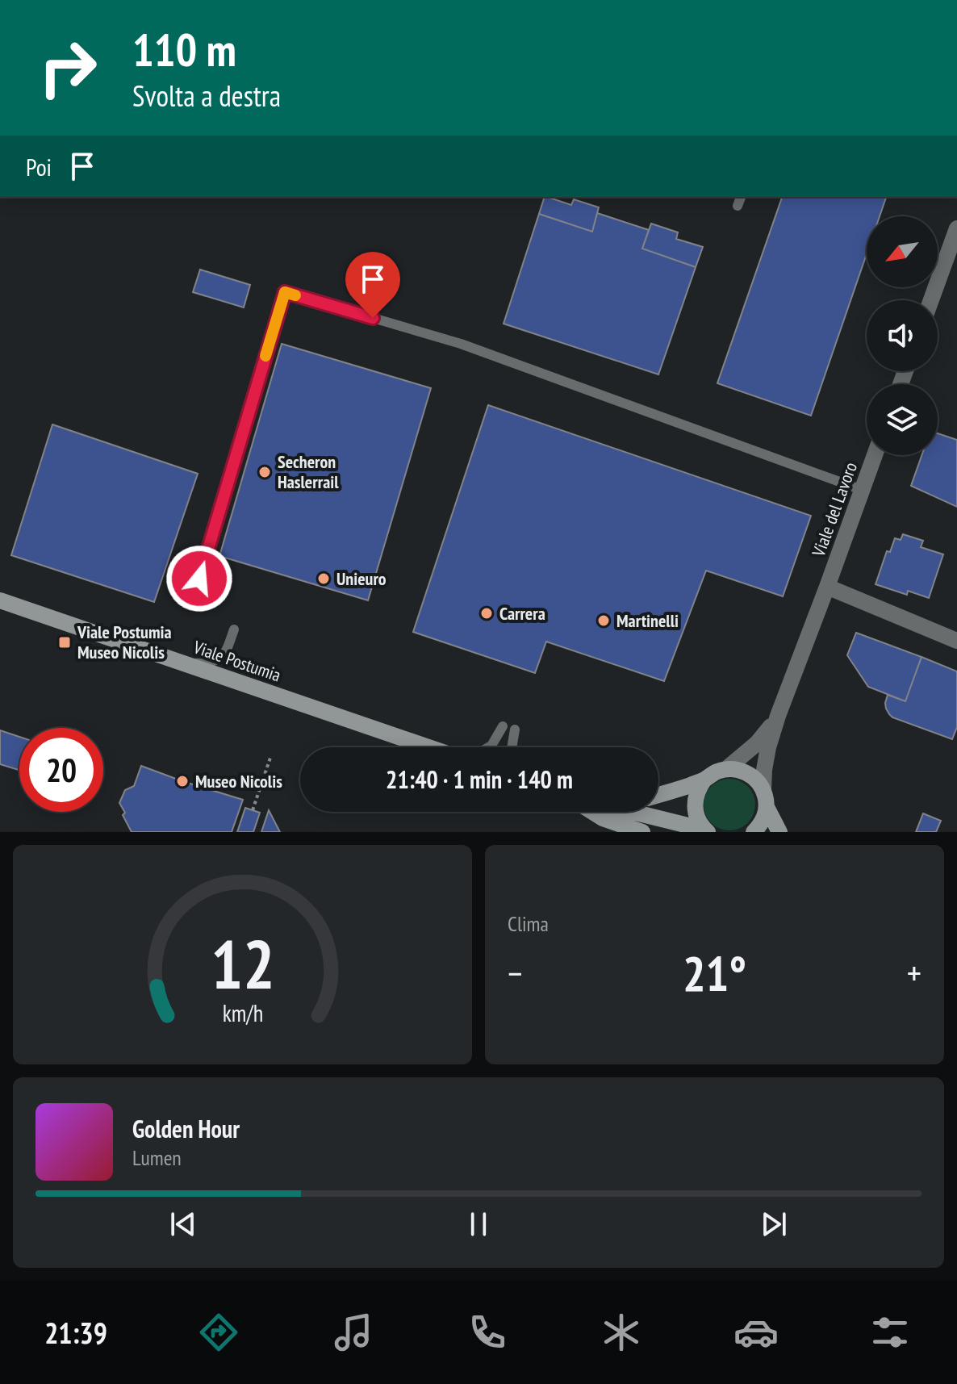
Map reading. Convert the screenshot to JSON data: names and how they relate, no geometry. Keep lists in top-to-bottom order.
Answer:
{
  "streets": {
    "main road": ["Viale Postumia"],
    "street": ["Viale del Lavoro"]
  },
  "places": {
    "other": [
      "Secheron Haslerrail",
      "Unieuro",
      "Carrera",
      "Martinelli",
      "Museo Nicolis"
    ],
    "transit": ["Viale Postumia Museo Nicolis"]
  },
  "north": "bottom left",
  "page": {
    "turn": ["110 m", "Svolta a destra"],
    "then": "Poi",
    "limit": "20",
    "trip": "21:40 · 1 min · 140 m",
    "tile": "Clima",
    "heat": ["−", "21°", "+"],
    "song": ["Golden Hour", "Lumen"],
    "tabs": "21:39",
    "gauge": ["12", "km/h"]
  }
}
